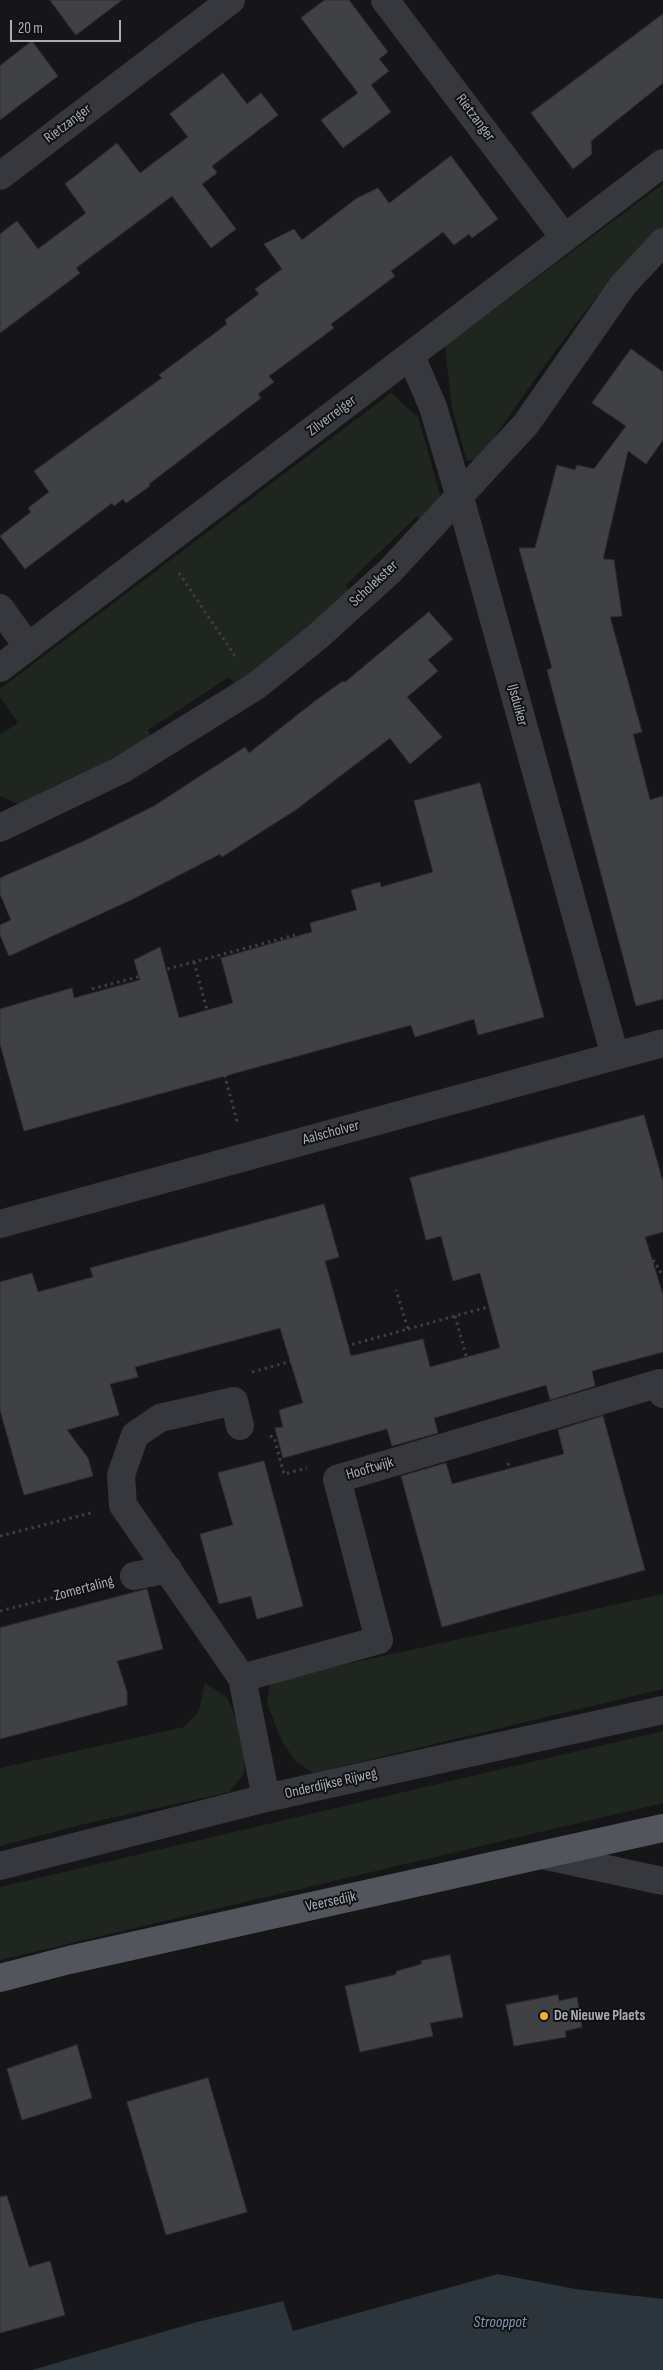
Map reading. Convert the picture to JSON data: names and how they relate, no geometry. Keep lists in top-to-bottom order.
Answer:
{
  "streets": {
    "main road": ["Veersedijk"],
    "street": [
      "Rietzanger",
      "Zilverreiger",
      "Scholekster",
      "IJsduiker",
      "Aalscholver",
      "Hooftwijk",
      "Zomertaling",
      "Onderdijkse Rijweg"
    ]
  },
  "crossings": [
    ["Rietzanger", "Zilverreiger"],
    ["Zilverreiger", "IJsduiker"],
    ["Scholekster", "IJsduiker"],
    ["IJsduiker", "Aalscholver"]
  ],
  "water": ["Strooppot"],
  "places": ["De Nieuwe Plaets"],
  "scale_bar": "20 m"
}
